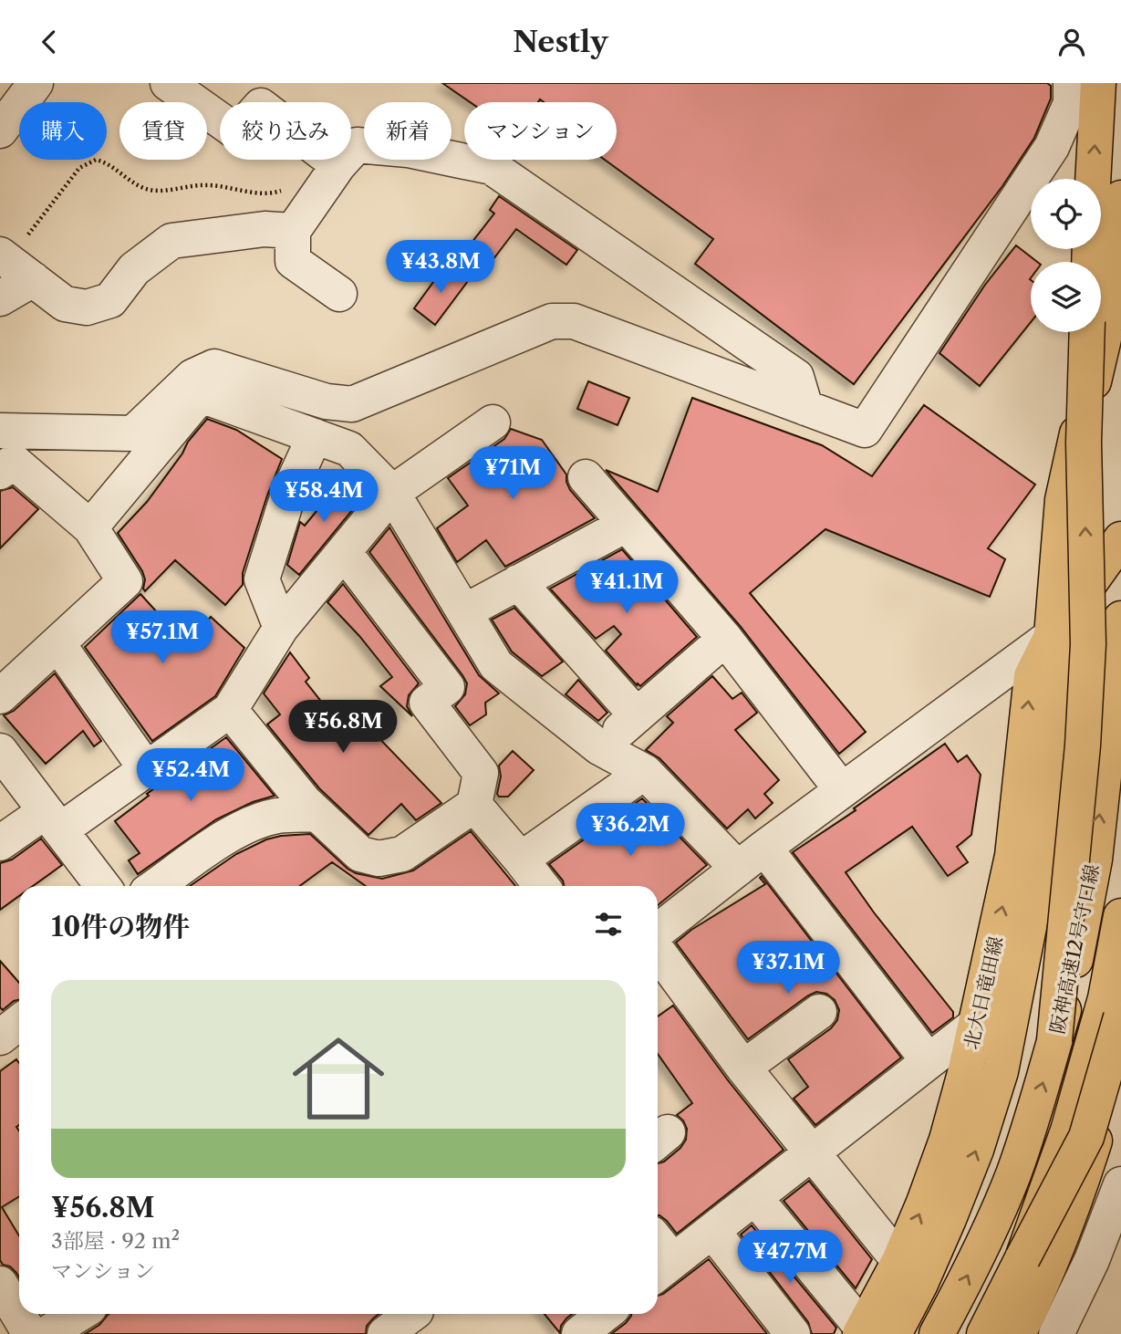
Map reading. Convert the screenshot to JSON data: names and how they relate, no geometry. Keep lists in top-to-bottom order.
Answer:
{
  "streets": {
    "main road": ["阪神高速12号守口線", "北大日竜田線"]
  },
  "page": {
    "header": "Nestly",
    "chip": [
      "購入",
      "賃貸",
      "絞り込み",
      "新着",
      "マンション"
    ],
    "price": [
      "¥43.8M",
      "¥71M",
      "¥58.4M",
      "¥41.1M",
      "¥57.1M",
      "¥56.8M",
      "¥52.4M",
      "¥36.2M",
      "¥37.1M",
      "¥47.7M"
    ],
    "heading": "10件の物件",
    "list": [
      {
        "name": "¥56.8M",
        "note": "3部屋 · 92 m² · マンション"
      }
    ]
  }
}
